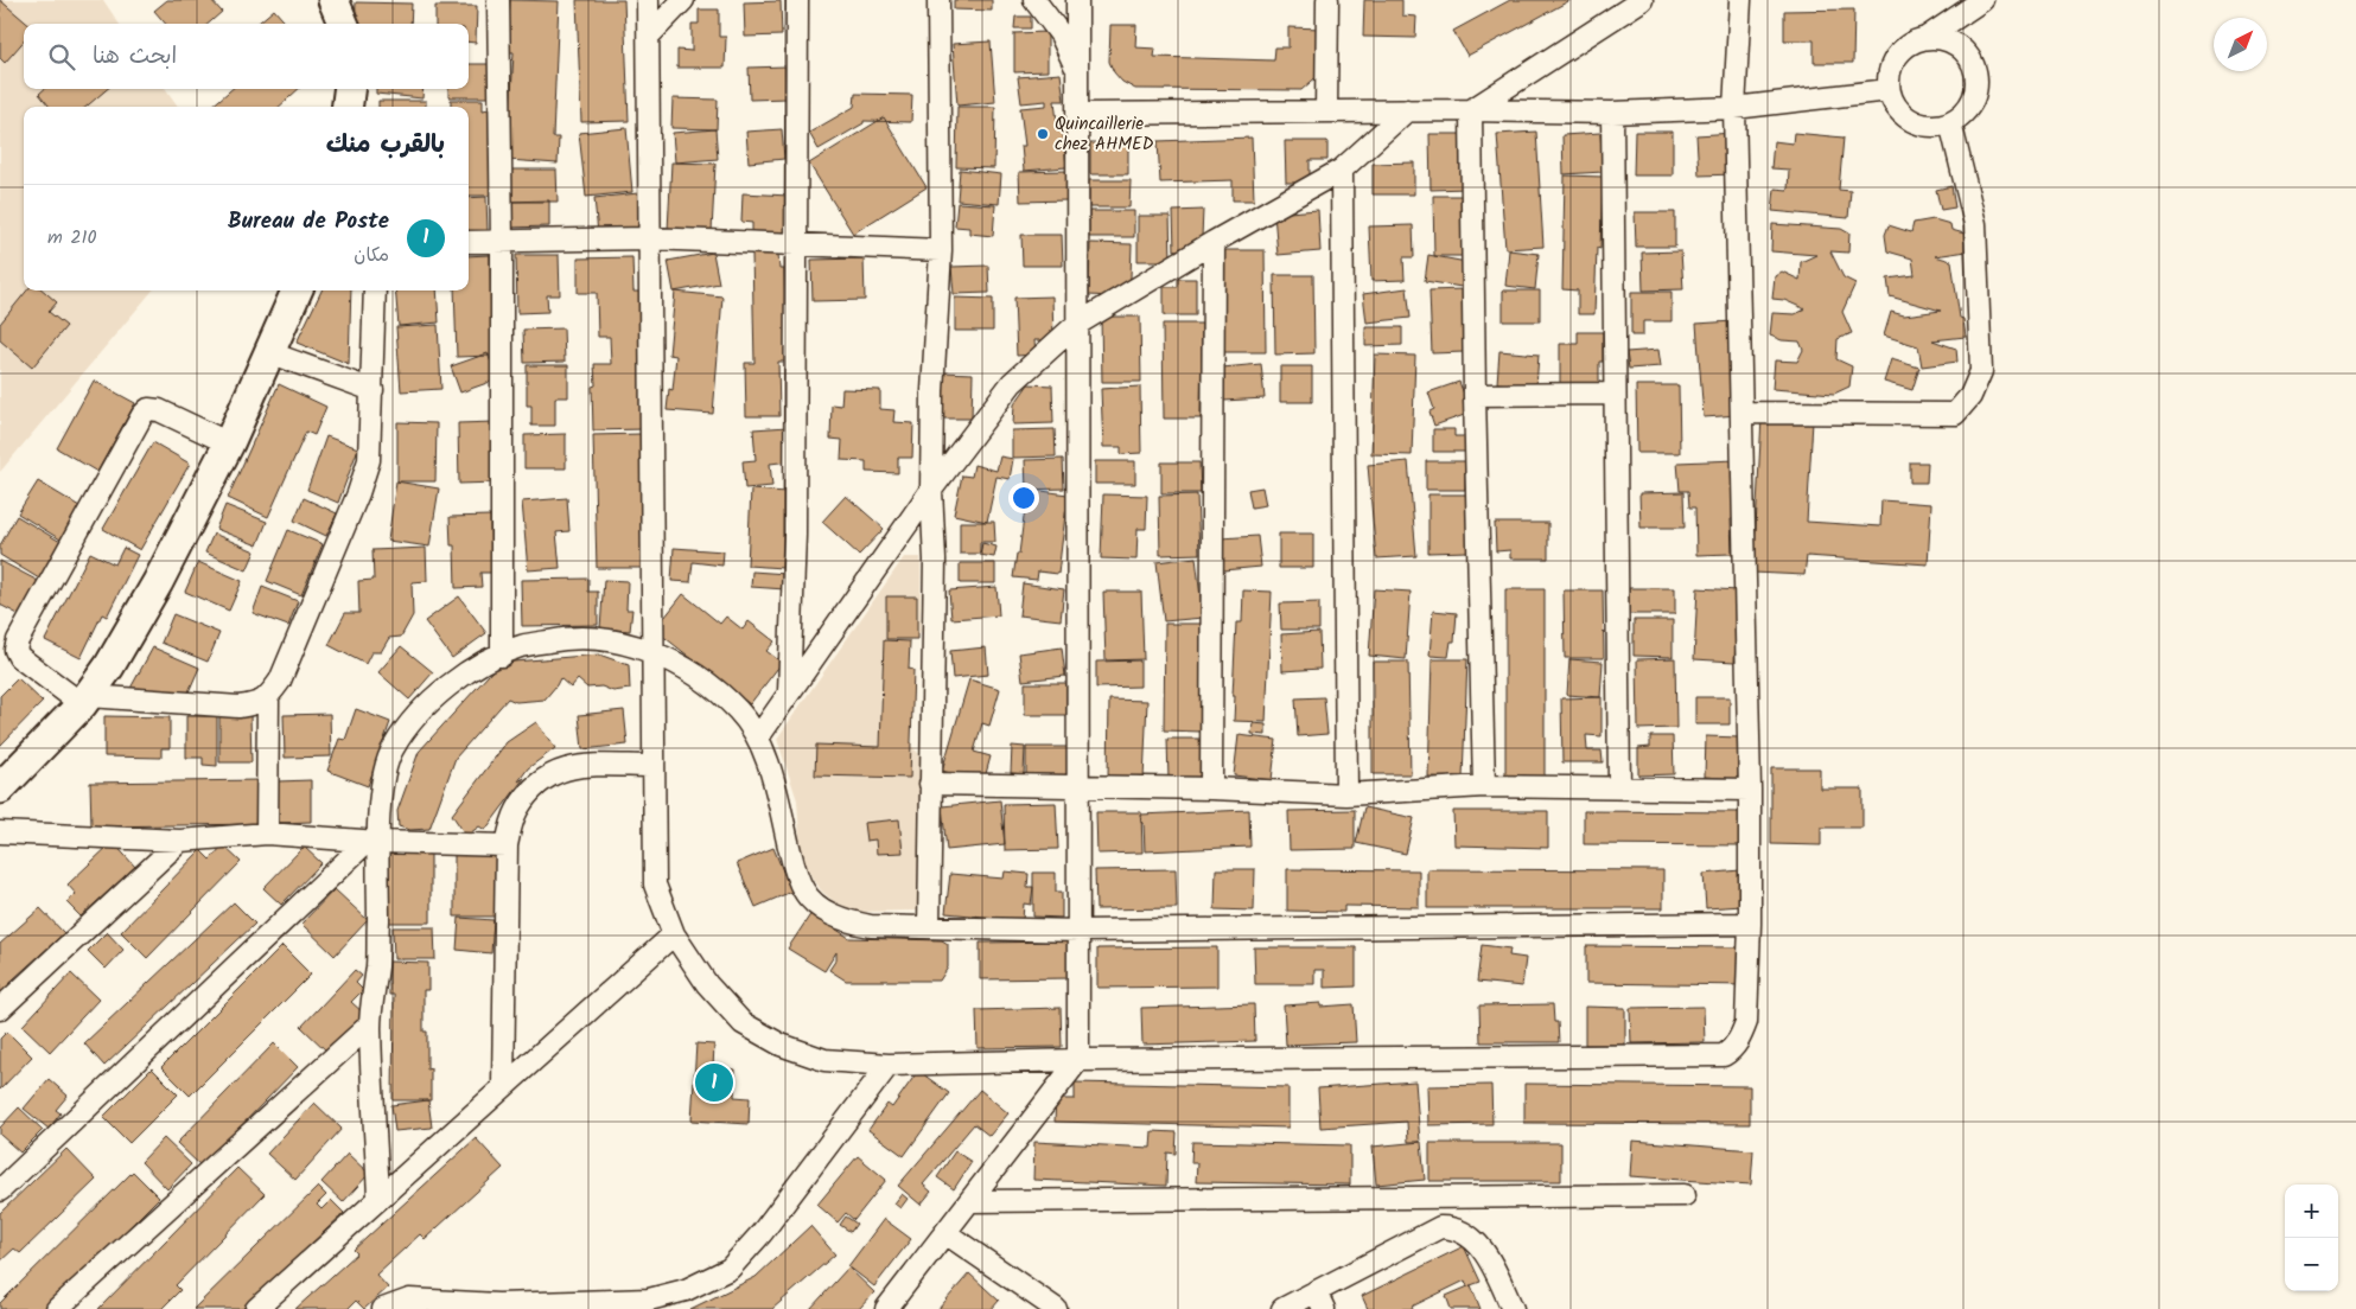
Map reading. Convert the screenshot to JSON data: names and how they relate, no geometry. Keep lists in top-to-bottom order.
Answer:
{
  "places": ["Quincaillerie chez AHMED"],
  "north": "top right",
  "page": {
    "search": "ابحث هنا",
    "heading": "بالقرب منك",
    "list": [
      {
        "mark": "1",
        "name": "Bureau de Poste",
        "note": "مكان",
        "value": "210 m"
      }
    ],
    "pins": "1",
    "map_buttons": ["+", "−"]
  }
}
